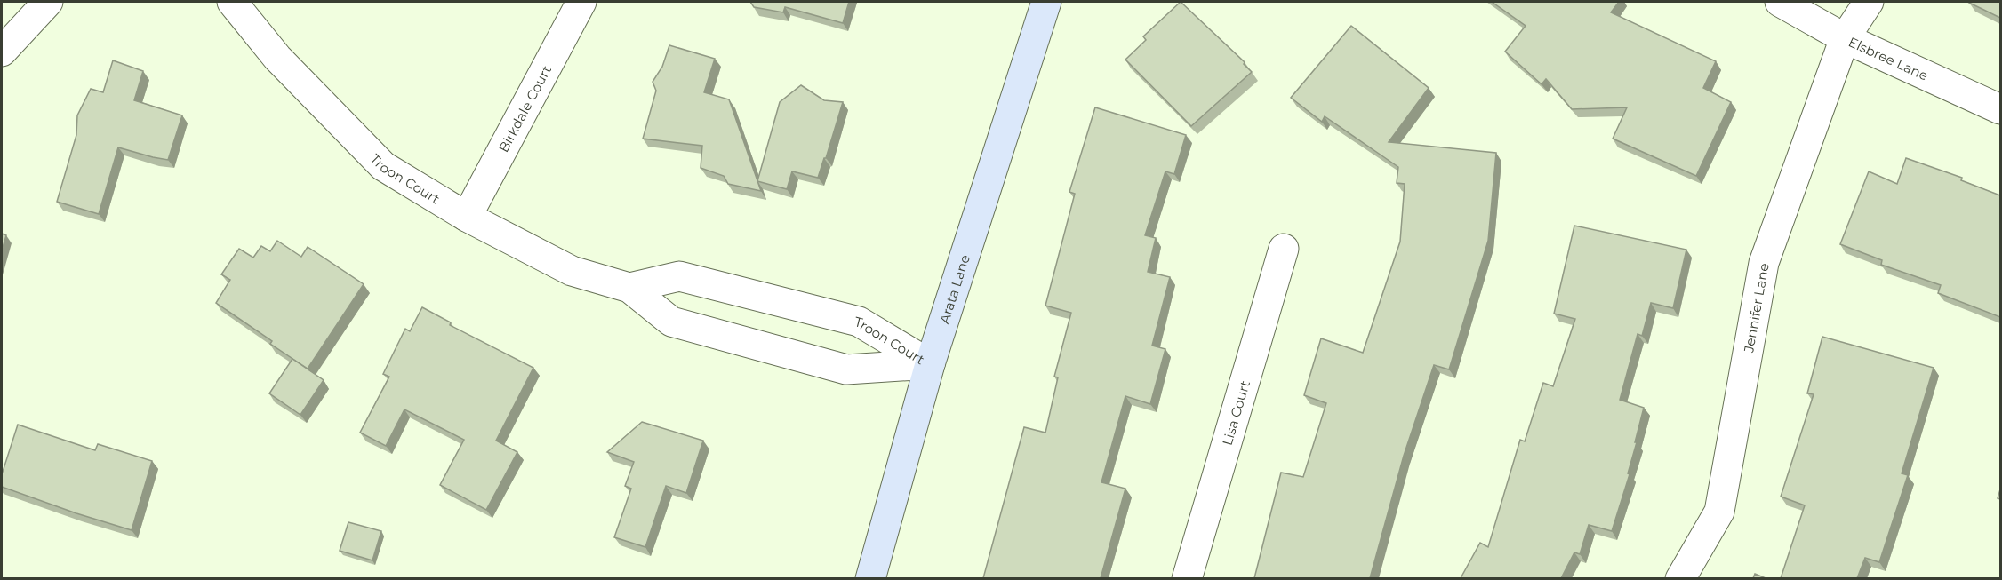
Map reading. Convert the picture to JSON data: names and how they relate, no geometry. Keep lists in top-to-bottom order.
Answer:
{
  "streets": {
    "street": [
      "Elsbree Lane",
      "Birkdale Court",
      "Troon Court",
      "Arata Lane",
      "Jennifer Lane",
      "Lisa Court"
    ]
  },
  "crossings": [
    ["Elsbree Lane", "Jennifer Lane"],
    ["Birkdale Court", "Troon Court"],
    ["Troon Court", "Arata Lane"]
  ]
}
